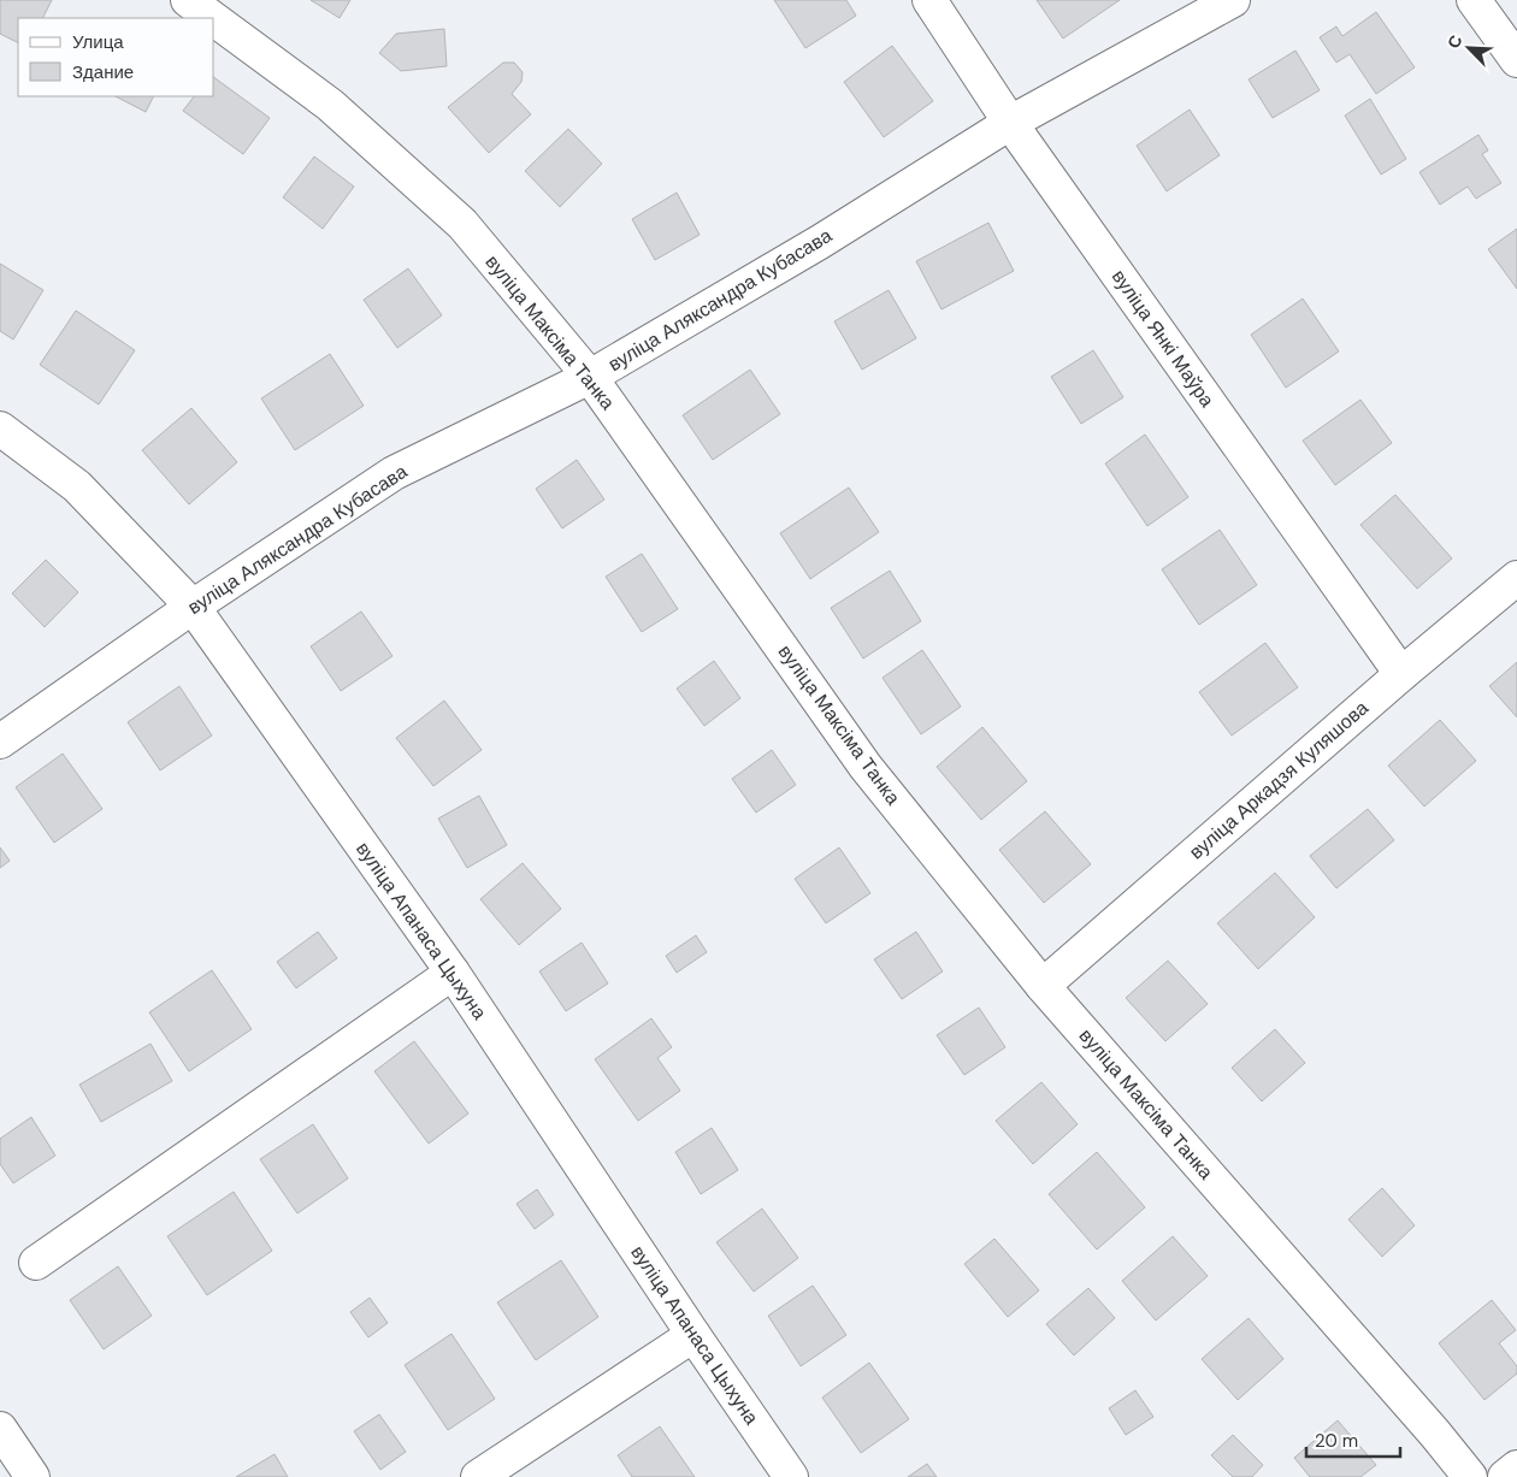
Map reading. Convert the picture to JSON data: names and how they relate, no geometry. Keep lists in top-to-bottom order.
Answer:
{
  "streets": {
    "street": [
      "вуліца Аляксандра Кубасава",
      "вуліца Максіма Танка",
      "вуліца Янкі Маўра",
      "вуліца Аркадзя Куляшова",
      "вуліца Апанаса Цыхуна"
    ]
  },
  "crossings": [
    ["вуліца Аляксандра Кубасава", "вуліца Максіма Танка"],
    ["вуліца Аляксандра Кубасава", "вуліца Янкі Маўра"],
    ["вуліца Аляксандра Кубасава", "вуліца Апанаса Цыхуна"],
    ["вуліца Максіма Танка", "вуліца Аркадзя Куляшова"],
    ["вуліца Янкі Маўра", "вуліца Аркадзя Куляшова"]
  ],
  "legend": ["Улица", "Здание"],
  "scale_bar": "20 m",
  "north": "top left"
}
